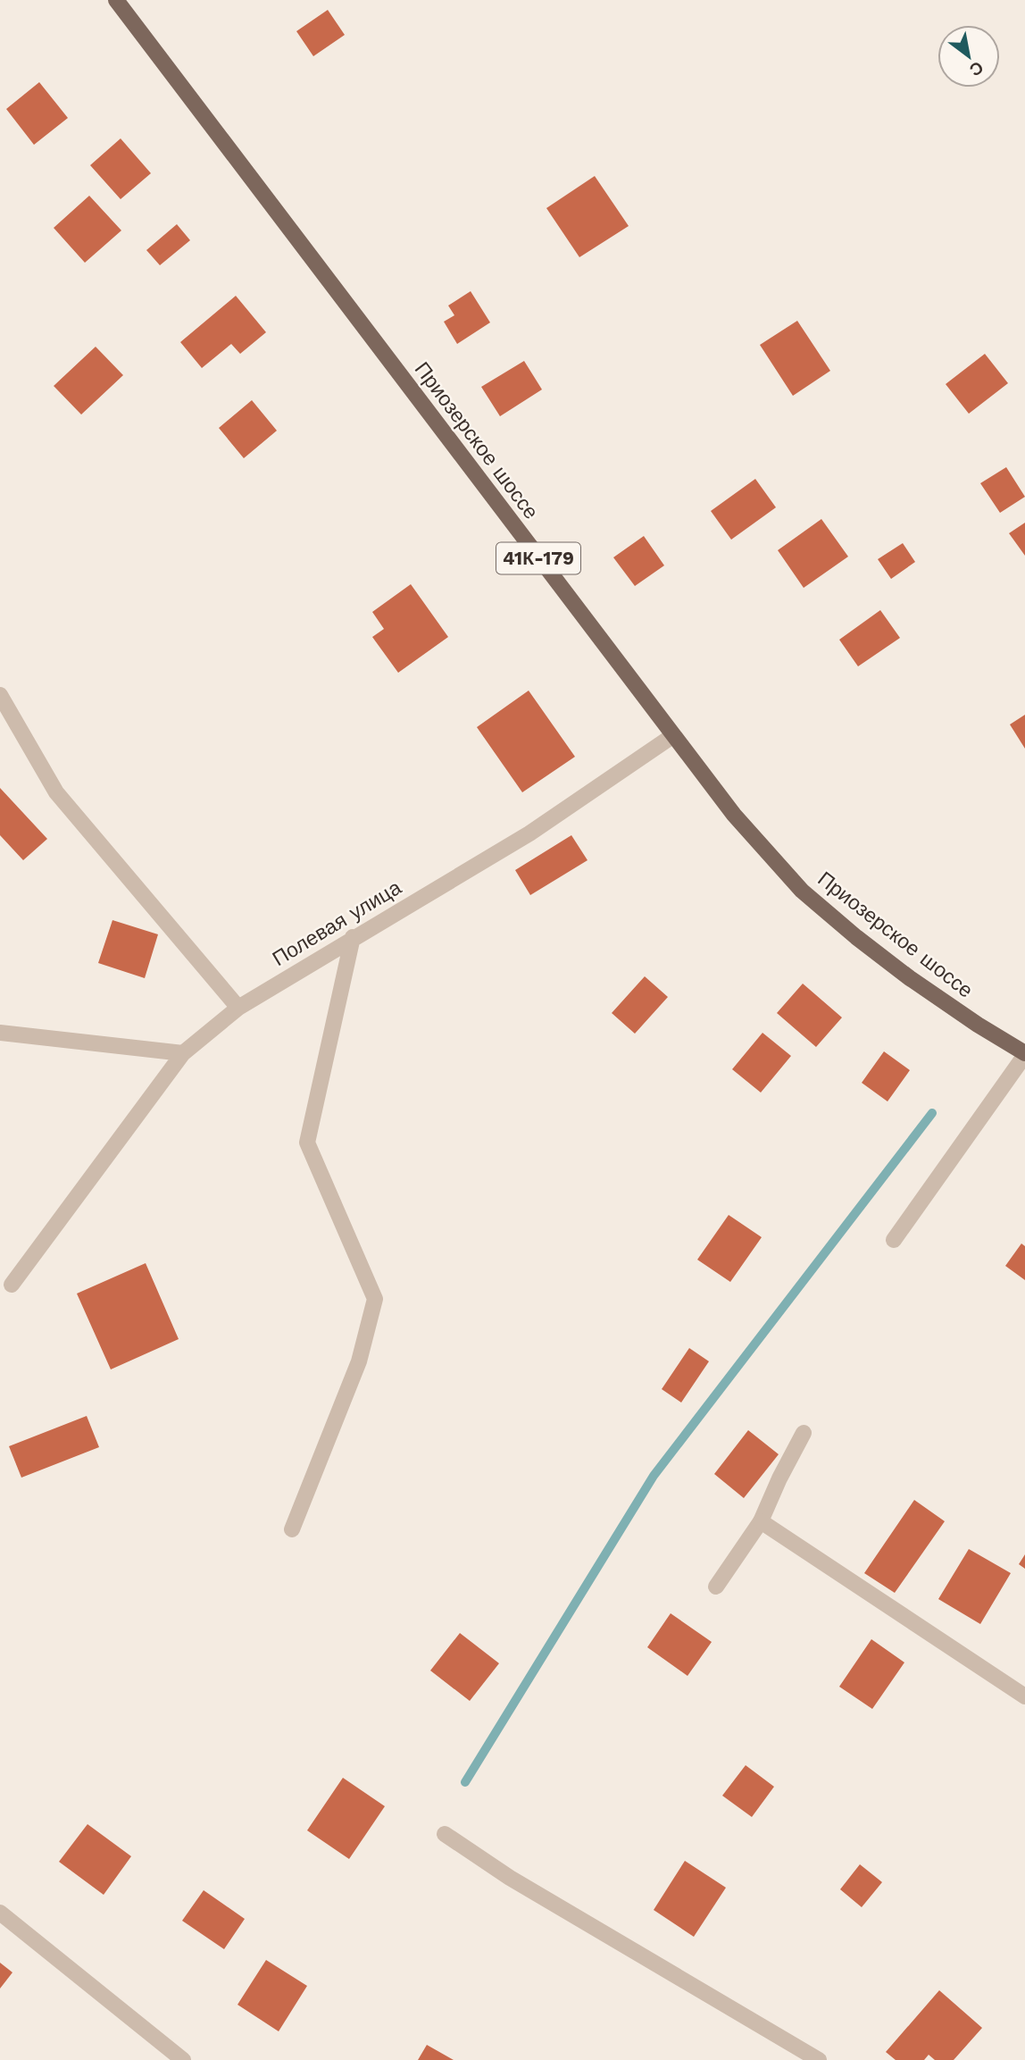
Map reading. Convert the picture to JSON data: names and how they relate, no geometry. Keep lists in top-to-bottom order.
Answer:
{
  "streets": {
    "main road": ["Приозерское шоссе", "41К-179"],
    "street": ["Полевая улица"]
  },
  "crossings": [
    ["Приозерское шоссе", "Полевая улица"]
  ],
  "north": "bottom right"
}
